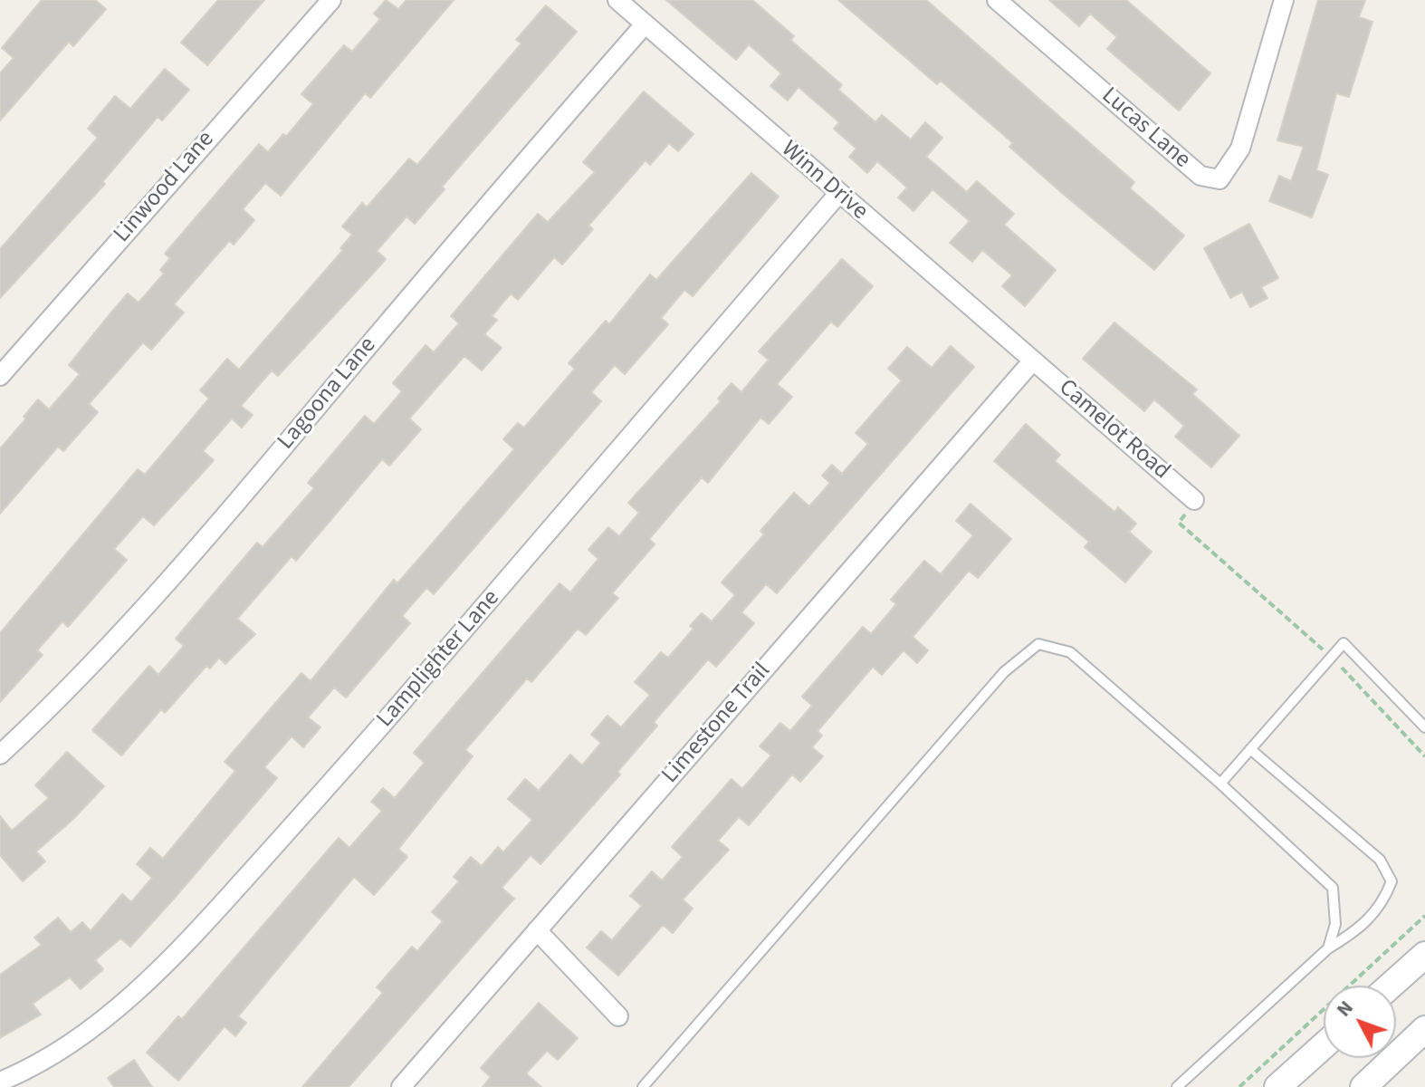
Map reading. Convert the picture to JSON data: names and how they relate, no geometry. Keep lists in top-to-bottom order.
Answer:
{
  "streets": {
    "street": [
      "Lucas Lane",
      "Winn Drive",
      "Linwood Lane",
      "Lagoona Lane",
      "Camelot Road",
      "Lamplighter Lane",
      "Limestone Trail"
    ]
  },
  "crossings": [
    ["Winn Drive", "Lagoona Lane"],
    ["Winn Drive", "Camelot Road"],
    ["Winn Drive", "Lamplighter Lane"],
    ["Winn Drive", "Limestone Trail"],
    ["Camelot Road", "Limestone Trail"]
  ],
  "north": "top left"
}
